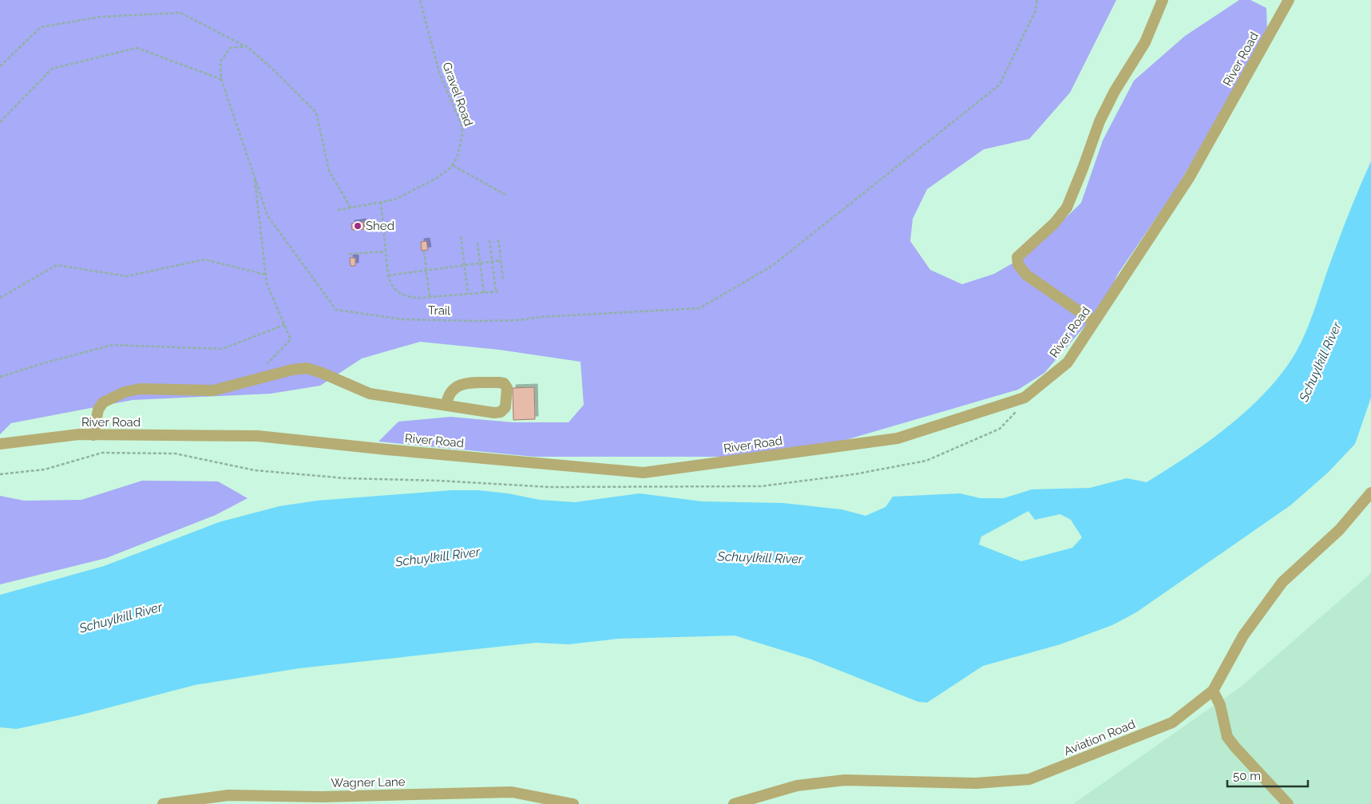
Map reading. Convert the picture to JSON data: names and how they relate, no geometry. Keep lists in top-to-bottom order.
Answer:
{
  "streets": {
    "street": ["River Road", "Aviation Road", "Wagner Lane"],
    "path": ["Gravel Road", "Trail"]
  },
  "water": ["Schuylkill River"],
  "places": ["Shed"],
  "scale_bar": "50 m"
}
